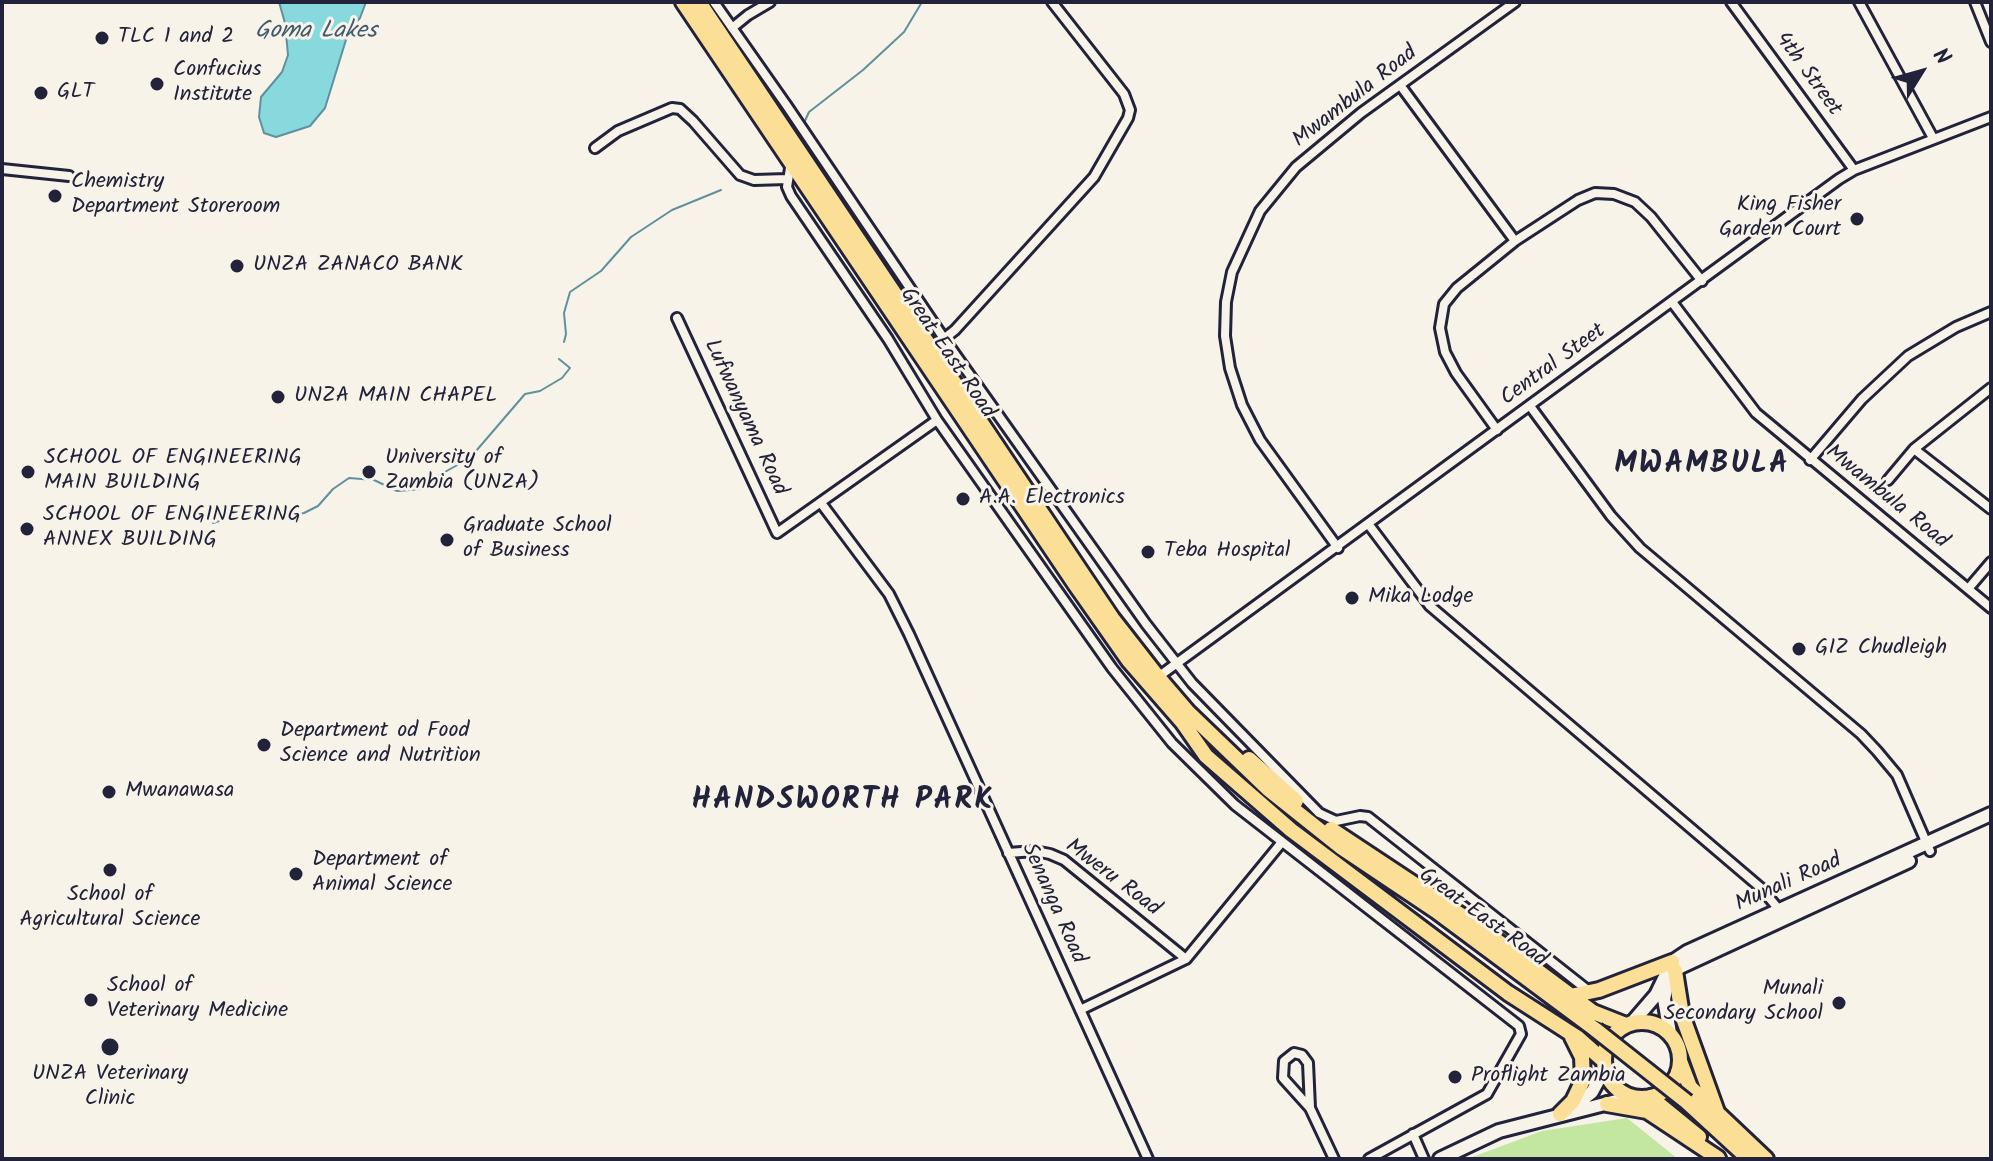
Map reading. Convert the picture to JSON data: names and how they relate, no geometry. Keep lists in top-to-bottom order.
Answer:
{
  "streets": {
    "main road": ["Great East Road", "Munali Road"],
    "street": [
      "4th Street",
      "Mwambula Road",
      "Central Steet",
      "Lufwanyama Road",
      "Mweru Road",
      "Senanga Road"
    ]
  },
  "crossings": [
    ["4th Street", "Central Steet"],
    ["Mwambula Road", "Central Steet"],
    ["Great East Road", "Central Steet"],
    ["Lufwanyama Road", "Senanga Road"],
    ["Mweru Road", "Senanga Road"]
  ],
  "districts": ["MWAMBULA", "HANDSWORTH PARK"],
  "water": ["Goma Lakes"],
  "places": [
    "TLC 1 and 2",
    "Confucius Institute",
    "GLT",
    "Chemistry Department Storeroom",
    "King Fisher Garden Court",
    "UNZA ZANACO BANK",
    "UNZA MAIN CHAPEL",
    "SCHOOL OF ENGINEERING MAIN BUILDING",
    "University of Zambia (UNZA)",
    "A.A. Electronics",
    "SCHOOL OF ENGINEERING ANNEX BUILDING",
    "Graduate School of Business",
    "Teba Hospital",
    "Mika Lodge",
    "GIZ Chudleigh",
    "Department od Food Science and Nutrition",
    "Mwanawasa",
    "School of Agricultural Science",
    "Department of Animal Science",
    "School of Veterinary Medicine",
    "Munali Secondary School",
    "UNZA Veterinary Clinic",
    "Proflight Zambia"
  ],
  "north": "top right"
}
